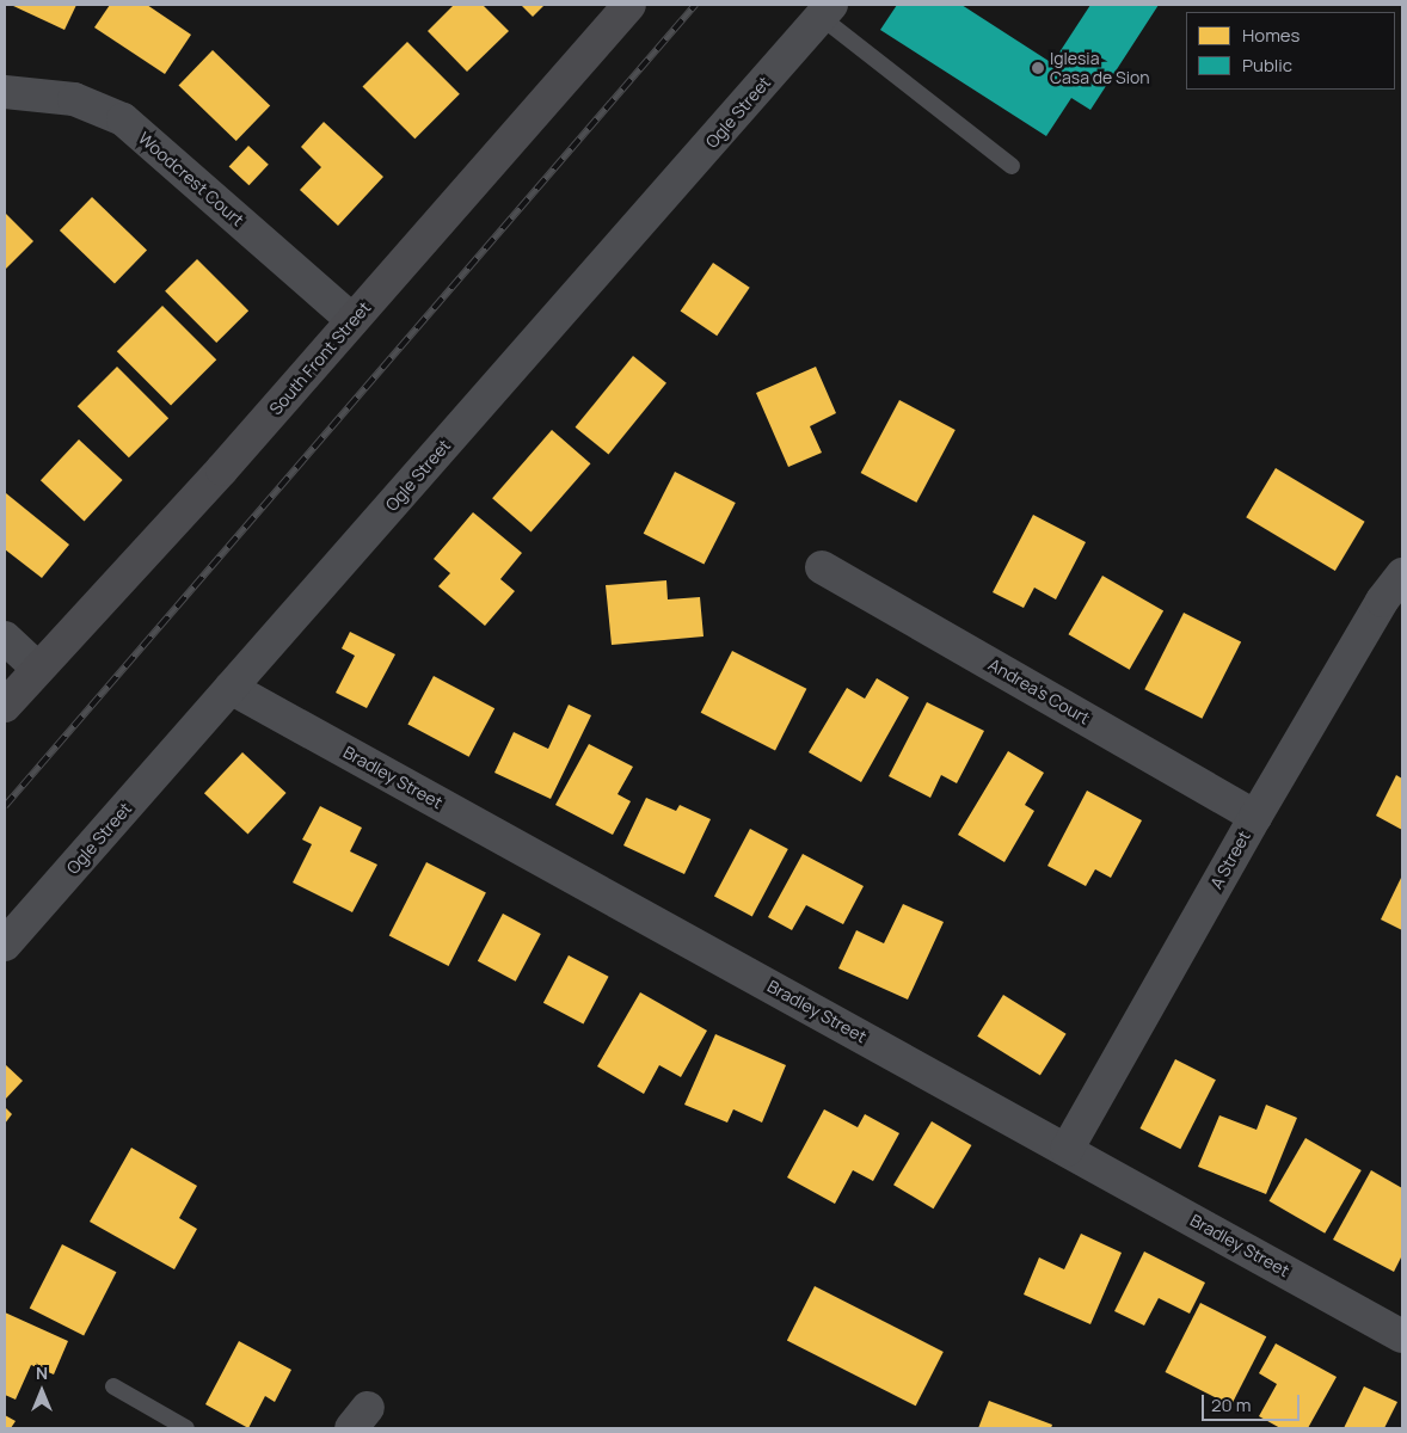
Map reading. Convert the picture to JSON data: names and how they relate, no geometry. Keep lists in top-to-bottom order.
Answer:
{
  "streets": {
    "main road": ["South Front Street"],
    "street": [
      "Ogle Street",
      "Woodcrest Court",
      "Andrea's Court",
      "Bradley Street",
      "A Street"
    ]
  },
  "crossings": [
    ["Ogle Street", "Bradley Street"],
    ["Woodcrest Court", "South Front Street"],
    ["Andrea's Court", "A Street"],
    ["Bradley Street", "A Street"]
  ],
  "places": ["Iglesia Casa de Sion"],
  "legend": ["Homes", "Public"],
  "scale_bar": "20 m",
  "north": "top"
}
